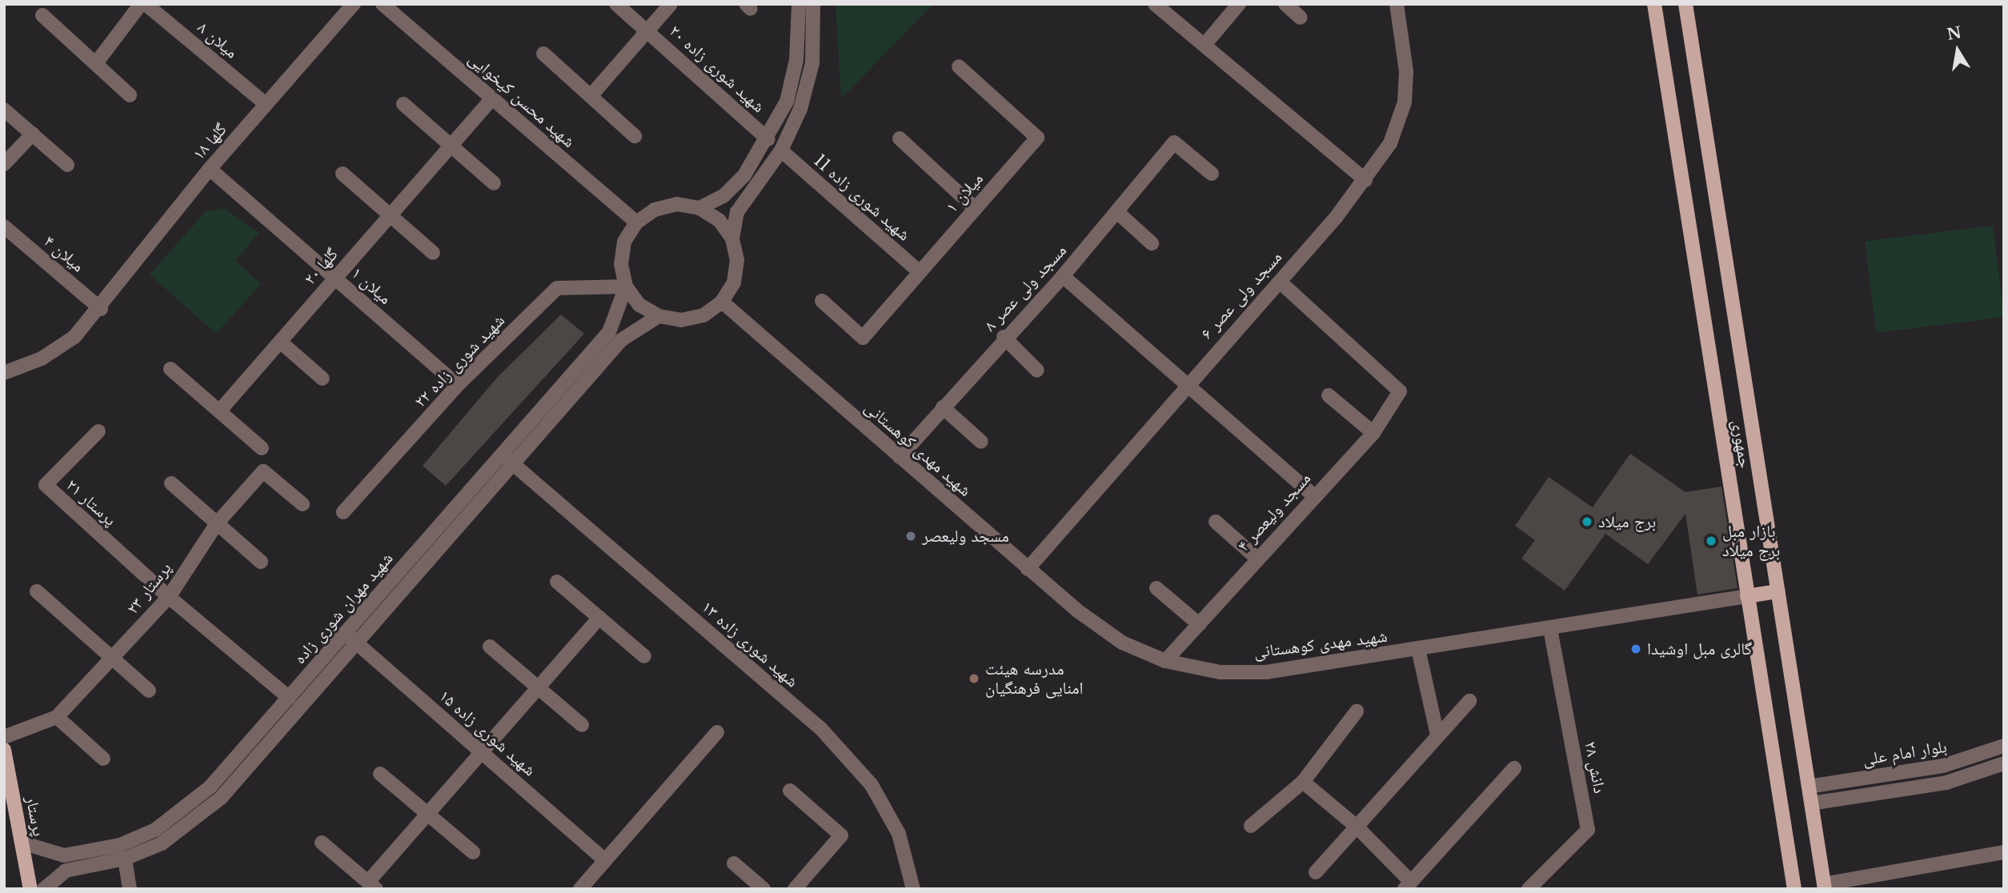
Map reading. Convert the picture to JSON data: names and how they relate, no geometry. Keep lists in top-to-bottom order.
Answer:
{
  "streets": {
    "main road": ["جمهوری", "پرستار"],
    "street": [
      "میلان ۸",
      "شهید شوری زاده ۲۰",
      "شهید محسن کیخوایی",
      "گلها ۱۸",
      "میلان ۱",
      "شهید شوری زاده 11",
      "میلان ۴",
      "گلها ۲۰",
      "مسجد ولی عصر ۸",
      "مسجد ولی عصر ۶",
      "شهید شوری زاده ۲۲",
      "شهید مهدی کوهستانی",
      "پرستار ۲۱",
      "مسجد ولیعصر ۴",
      "پرستار ۲۳",
      "شهید مهران شوری زاده",
      "شهید شوری زاده ۱۳",
      "شهید شوری زاده ۱۵",
      "بلوار امام علی",
      "دانش ۲۸"
    ]
  },
  "crossings": [
    ["میلان ۸", "گلها ۱۸"],
    ["شهید محسن کیخوایی", "گلها ۲۰"],
    ["شهید محسن کیخوایی", "شهید شوری زاده ۲۲"],
    ["شهید محسن کیخوایی", "شهید مهدی کوهستانی"],
    ["شهید محسن کیخوایی", "شهید مهران شوری زاده"],
    ["گلها ۱۸", "میلان ۱"],
    ["گلها ۱۸", "میلان ۴"],
    ["میلان ۱", "شهید شوری زاده 11"],
    ["میلان ۱", "گلها ۲۰"],
    ["میلان ۱", "شهید شوری زاده ۲۲"],
    ["مسجد ولی عصر ۸", "شهید مهدی کوهستانی"],
    ["مسجد ولی عصر ۶", "شهید مهدی کوهستانی"],
    ["مسجد ولی عصر ۶", "مسجد ولیعصر ۴"],
    ["شهید شوری زاده ۲۲", "شهید مهدی کوهستانی"],
    ["شهید شوری زاده ۲۲", "شهید مهران شوری زاده"],
    ["جمهوری", "شهید مهدی کوهستانی"],
    ["جمهوری", "بلوار امام علی"],
    ["شهید مهدی کوهستانی", "مسجد ولیعصر ۴"],
    ["شهید مهدی کوهستانی", "شهید مهران شوری زاده"],
    ["شهید مهدی کوهستانی", "دانش ۲۸"],
    ["پرستار ۲۱", "پرستار ۲۳"],
    ["شهید مهران شوری زاده", "شهید شوری زاده ۱۳"],
    ["شهید مهران شوری زاده", "شهید شوری زاده ۱۵"],
    ["شهید مهران شوری زاده", "پرستار"]
  ],
  "places": [
    "برج میلاد",
    "مسجد ولیعصر",
    "بازار مبل برج میلاد",
    "گالری مبل اوشیدا",
    "مدرسه هیئت امنایی فرهنگیان"
  ],
  "north": "top"
}
